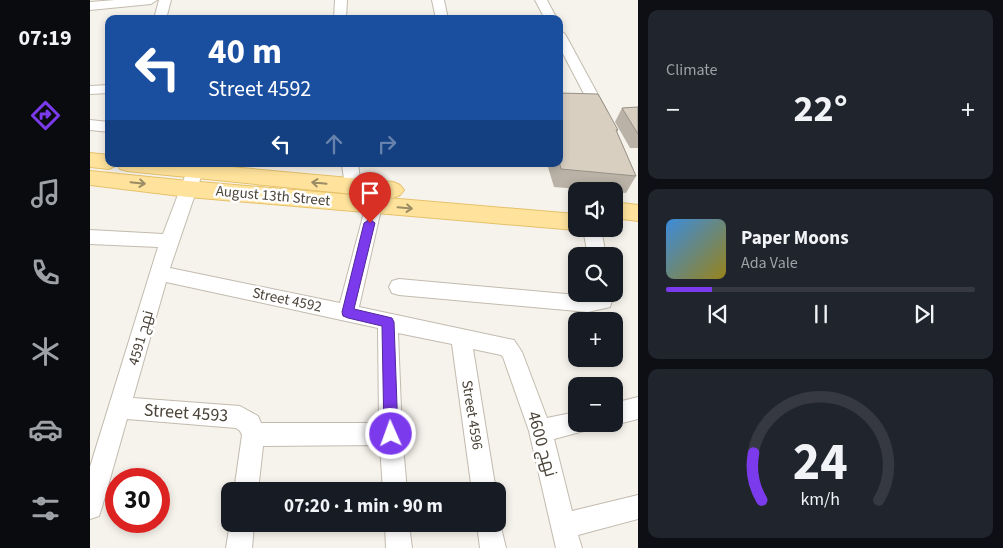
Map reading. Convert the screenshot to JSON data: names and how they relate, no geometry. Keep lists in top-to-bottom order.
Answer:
{
  "streets": {
    "main road": ["August 13th Street"],
    "street": [
      "Street 4592",
      "نهج 4591",
      "Street 4593",
      "Street 4596",
      "نهج 4600"
    ]
  },
  "crossings": [
    ["August 13th Street", "نهج 4591"],
    ["Street 4592", "نهج 4591"],
    ["Street 4592", "Street 4596"],
    ["Street 4592", "نهج 4600"],
    ["نهج 4591", "Street 4593"]
  ],
  "page": {
    "tabs": "07:19",
    "tile": "Climate",
    "turn": ["40 m", "Street 4592"],
    "heat": ["−", "22°", "+"],
    "map_buttons": ["+", "−"],
    "song": ["Paper Moons", "Ada Vale"],
    "limit": "30",
    "trip": "07:20 · 1 min · 90 m",
    "gauge": ["24", "km/h"]
  }
}
